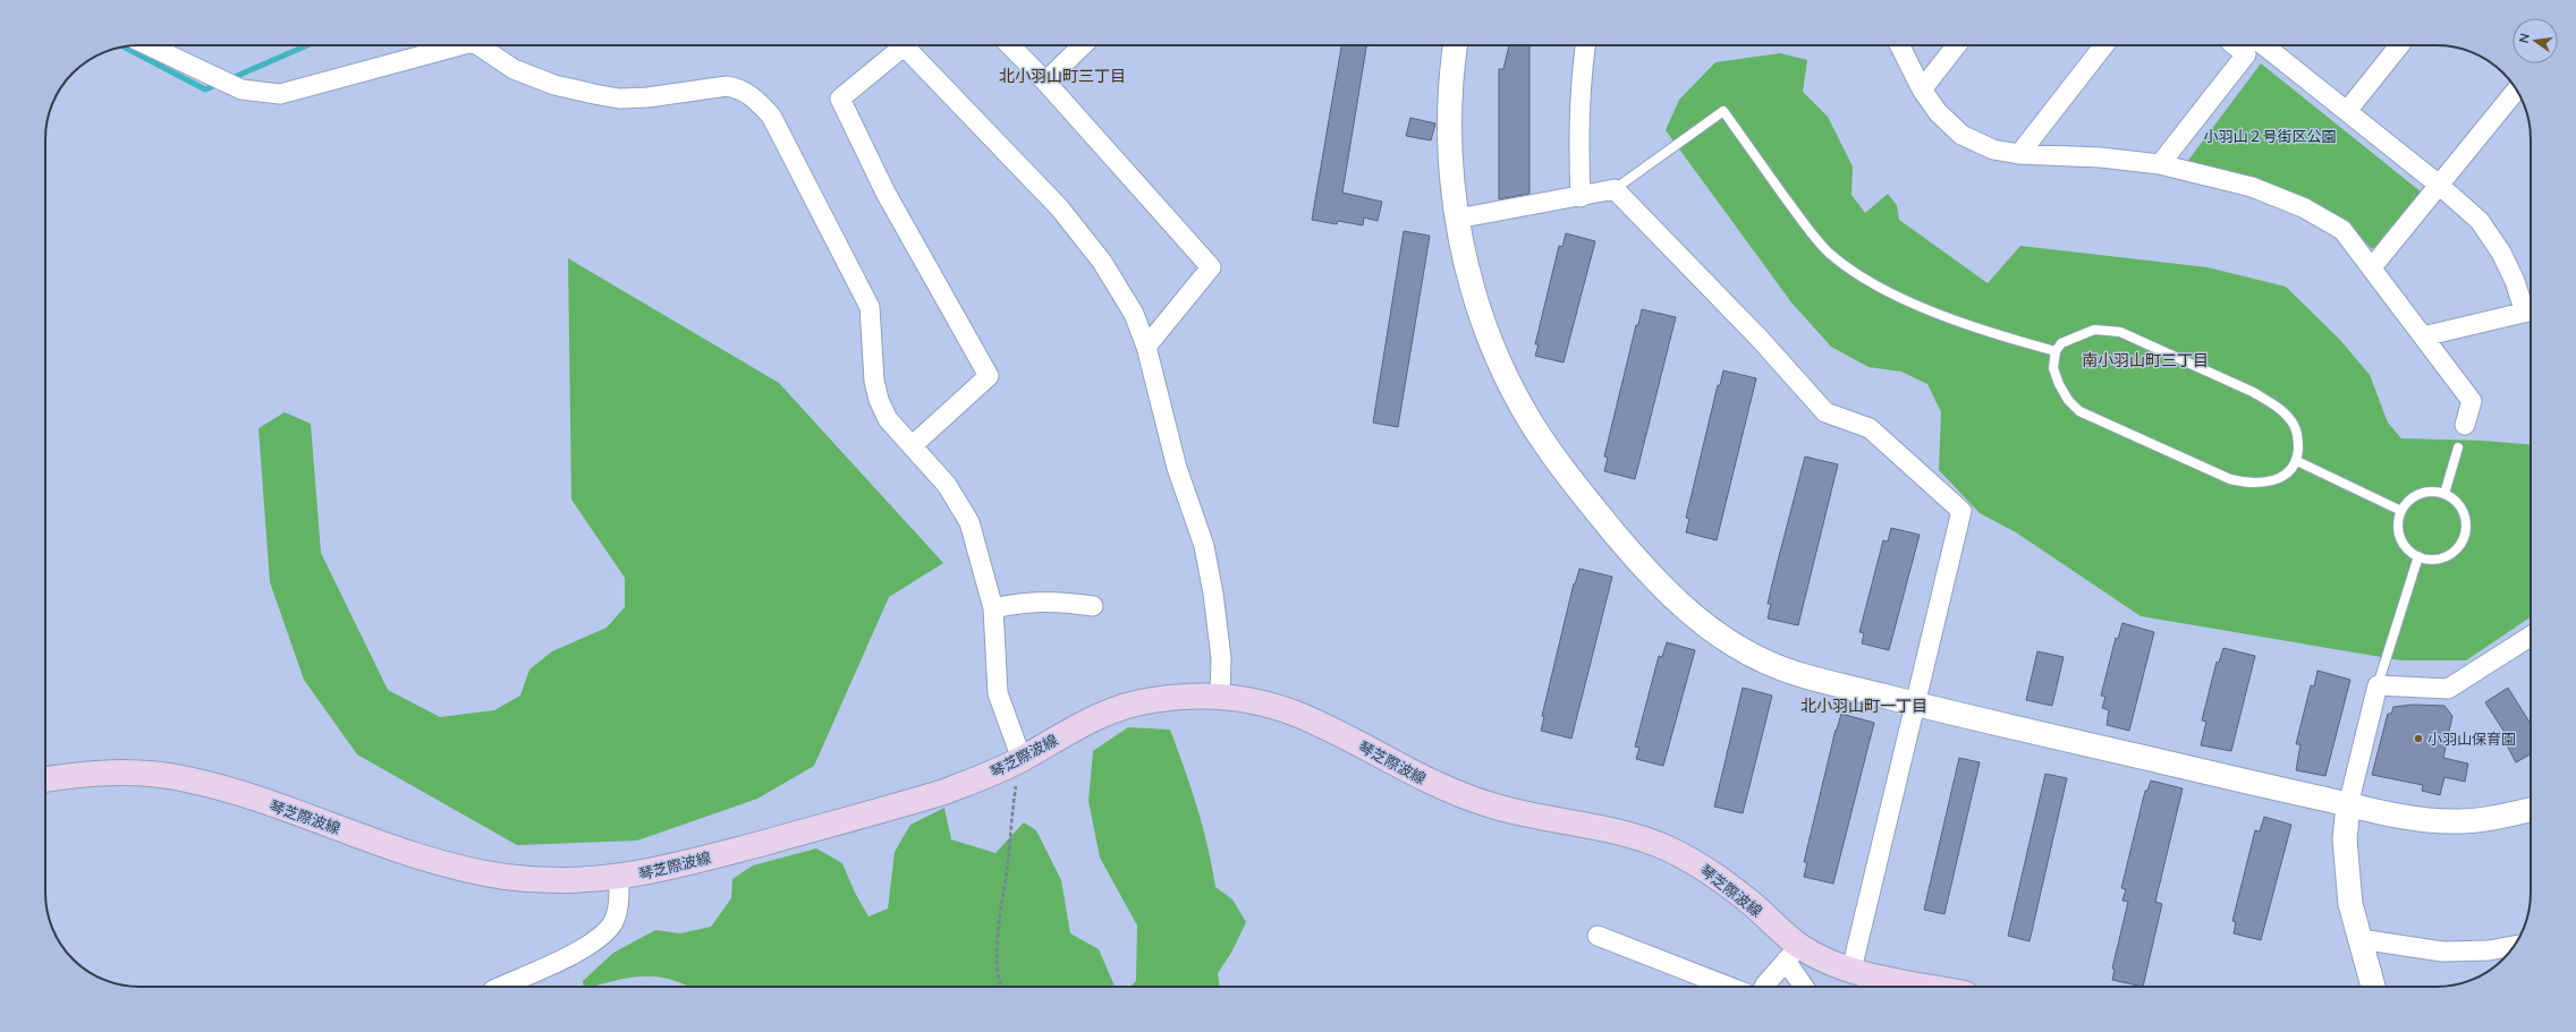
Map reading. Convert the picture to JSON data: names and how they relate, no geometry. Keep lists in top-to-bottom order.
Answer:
{
  "streets": {
    "main road": ["琴芝際波線"]
  },
  "districts": ["北小羽山町三丁目", "南小羽山町三丁目", "北小羽山町一丁目"],
  "parks": ["小羽山２号街区公園"],
  "places": ["小羽山保育園"],
  "north": "left"
}
